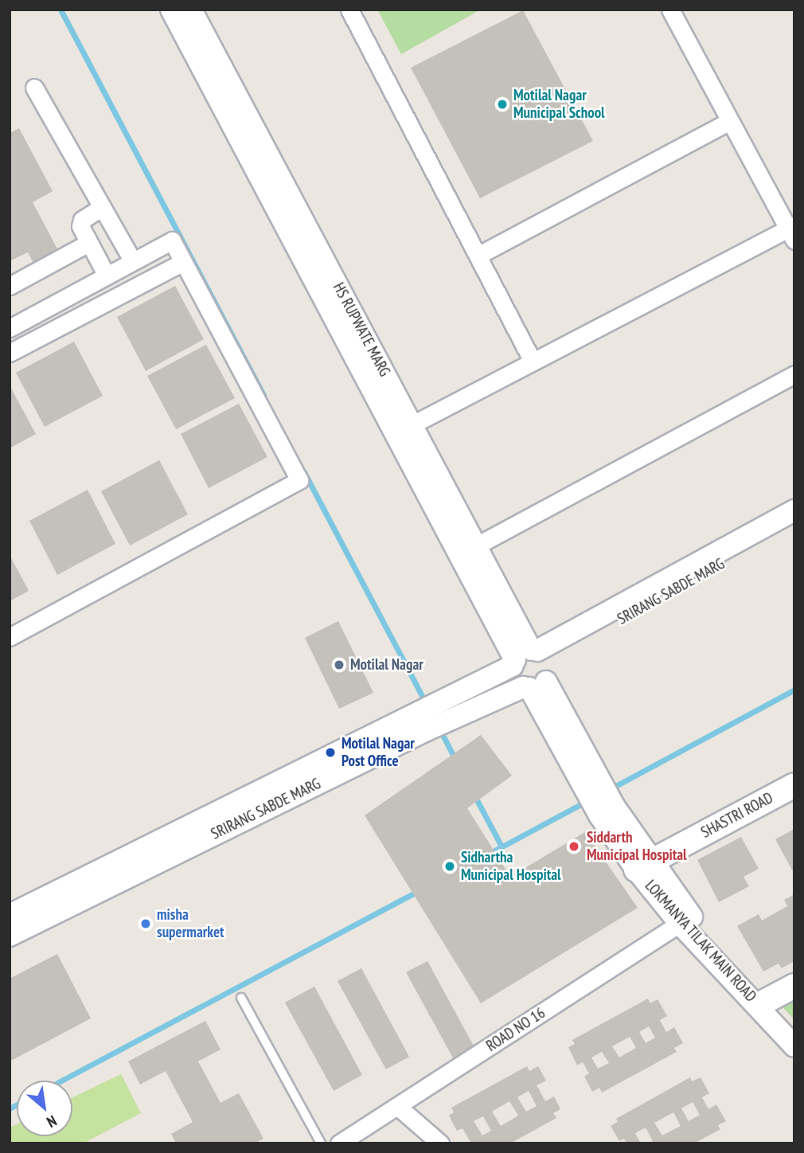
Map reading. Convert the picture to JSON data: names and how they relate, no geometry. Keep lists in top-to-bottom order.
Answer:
{
  "streets": {
    "main road": ["SHASTRI ROAD"],
    "street": [
      "HS RUPWATE MARG",
      "SRIRANG SABDE MARG",
      "LOKMANYA TILAK MAIN ROAD",
      "ROAD NO 16"
    ]
  },
  "crossings": [
    ["HS RUPWATE MARG", "SRIRANG SABDE MARG"],
    ["HS RUPWATE MARG", "LOKMANYA TILAK MAIN ROAD"],
    ["SRIRANG SABDE MARG", "LOKMANYA TILAK MAIN ROAD"],
    ["SHASTRI ROAD", "LOKMANYA TILAK MAIN ROAD"],
    ["LOKMANYA TILAK MAIN ROAD", "ROAD NO 16"]
  ],
  "places": [
    "Motilal Nagar Municipal School",
    "Motilal Nagar",
    "Motilal Nagar Post Office",
    "Siddarth Municipal Hospital",
    "Sidhartha Municipal Hospital",
    "misha supermarket"
  ],
  "north": "bottom right"
}
